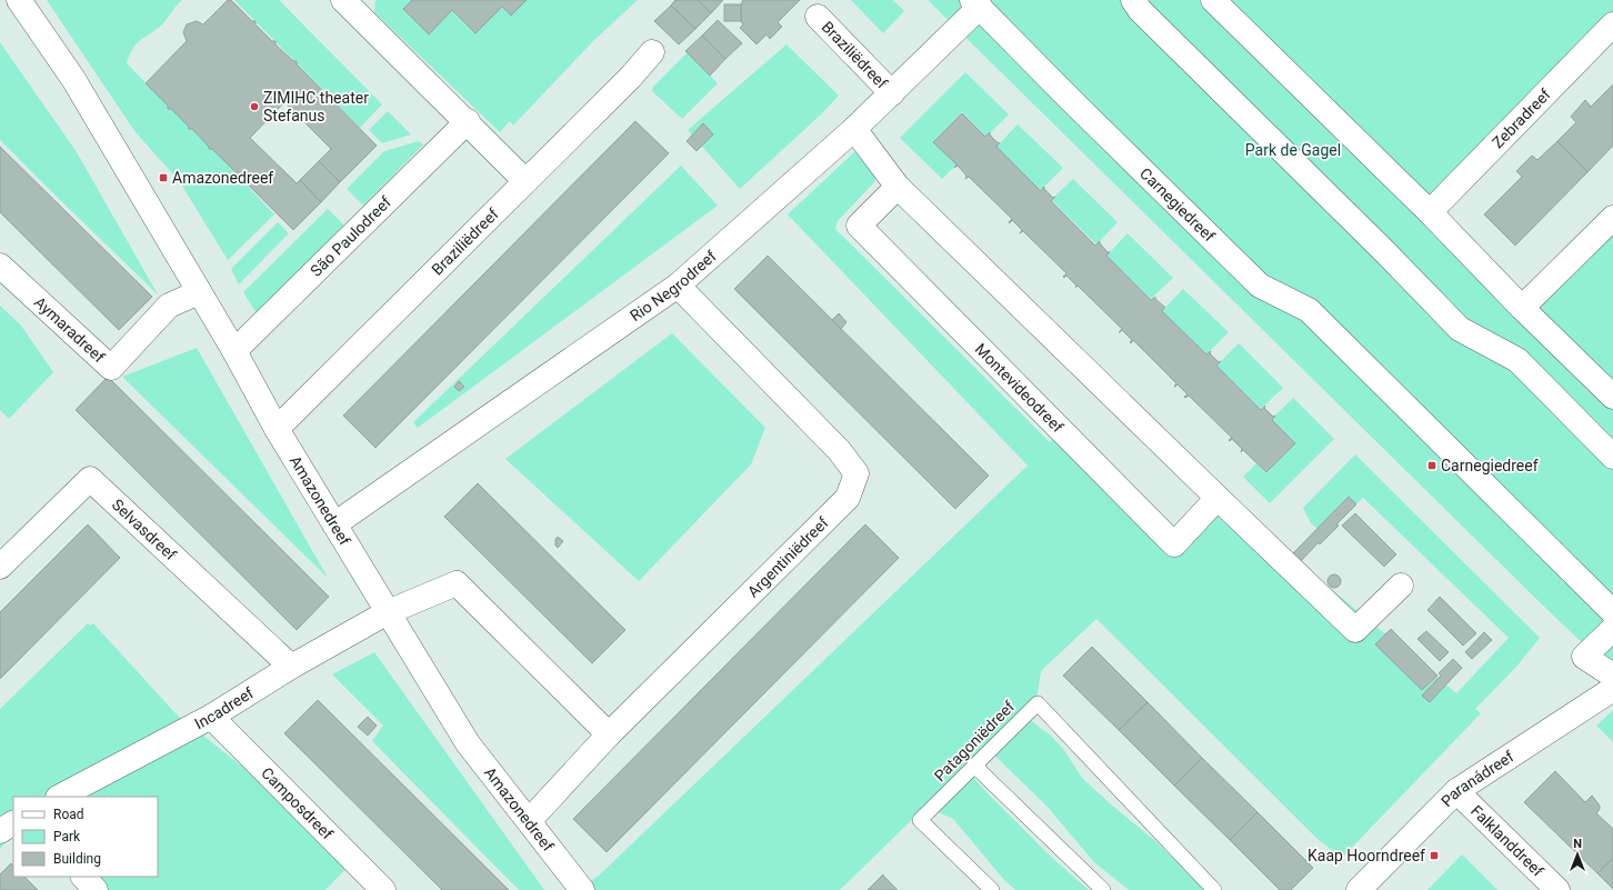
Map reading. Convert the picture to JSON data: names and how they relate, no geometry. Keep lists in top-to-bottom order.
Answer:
{
  "streets": {
    "street": [
      "Braziliëdreef",
      "Zebradreef",
      "Carnegiedreef",
      "São Paulodreef",
      "Rio Negrodreef",
      "Aymaradreef",
      "Montevideodreef",
      "Amazonedreef",
      "Selvasdreef",
      "Argentiniëdreef",
      "Incadreef",
      "Paranádreef",
      "Camposdreef",
      "Falklanddreef"
    ],
    "lane": ["Patagoniëdreef"]
  },
  "crossings": [
    ["Braziliëdreef", "Rio Negrodreef"],
    ["Braziliëdreef", "Amazonedreef"],
    ["Carnegiedreef", "Rio Negrodreef"],
    ["São Paulodreef", "Amazonedreef"],
    ["Rio Negrodreef", "Amazonedreef"],
    ["Rio Negrodreef", "Argentiniëdreef"],
    ["Aymaradreef", "Amazonedreef"],
    ["Amazonedreef", "Argentiniëdreef"],
    ["Amazonedreef", "Incadreef"],
    ["Selvasdreef", "Incadreef"],
    ["Incadreef", "Camposdreef"],
    ["Paranádreef", "Falklanddreef"]
  ],
  "parks": ["Park de Gagel"],
  "places": {
    "other": ["ZIMIHC theater Stefanus"],
    "transit": ["Amazonedreef", "Carnegiedreef", "Kaap Hoorndreef"]
  },
  "legend": ["Road", "Park", "Building"],
  "north": "top"
}
